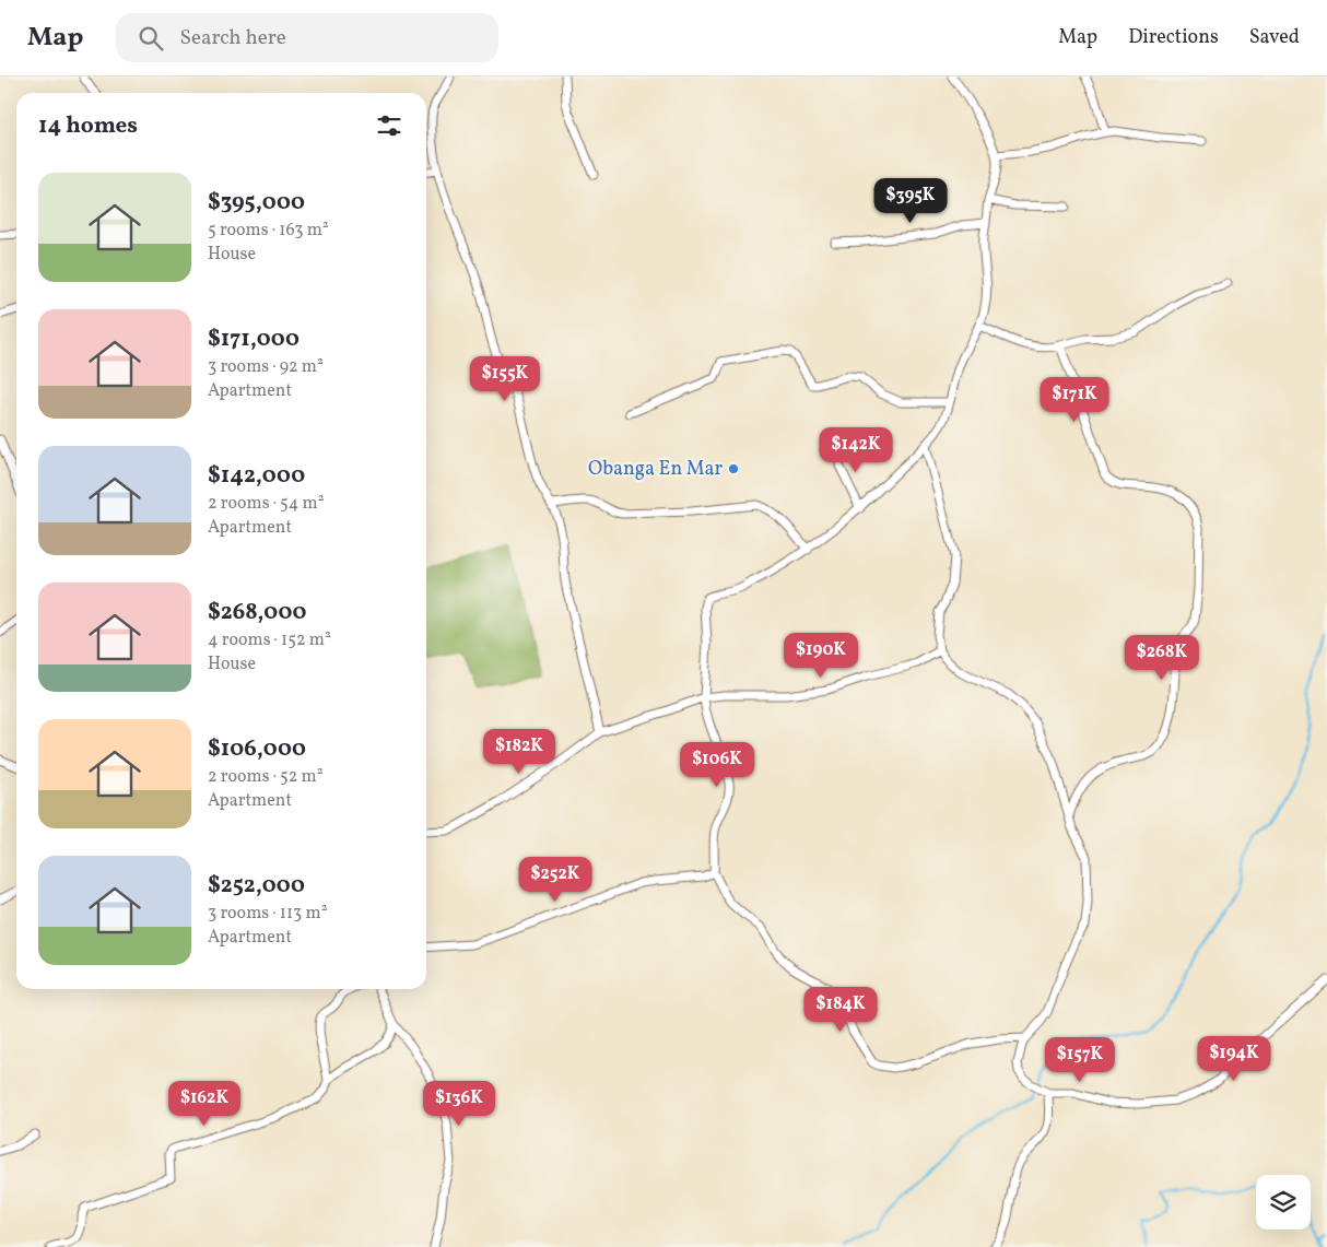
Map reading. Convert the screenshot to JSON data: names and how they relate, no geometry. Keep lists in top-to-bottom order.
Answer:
{
  "places": ["Obanga En Mar"],
  "page": {
    "header": "Map",
    "search": "Search here",
    "nav": ["Map", "Directions", "Saved"],
    "heading": "14 homes",
    "list": [
      {
        "name": "$395,000",
        "note": "5 rooms · 163 m² · House"
      },
      {
        "name": "$171,000",
        "note": "3 rooms · 92 m² · Apartment"
      },
      {
        "name": "$142,000",
        "note": "2 rooms · 54 m² · Apartment"
      },
      {
        "name": "$268,000",
        "note": "4 rooms · 152 m² · House"
      },
      {
        "name": "$106,000",
        "note": "2 rooms · 52 m² · Apartment"
      },
      {
        "name": "$252,000",
        "note": "3 rooms · 113 m² · Apartment"
      }
    ],
    "price": [
      "$395K",
      "$155K",
      "$171K",
      "$142K",
      "$190K",
      "$268K",
      "$182K",
      "$106K",
      "$252K",
      "$184K",
      "$194K",
      "$157K",
      "$162K",
      "$136K"
    ]
  }
}
